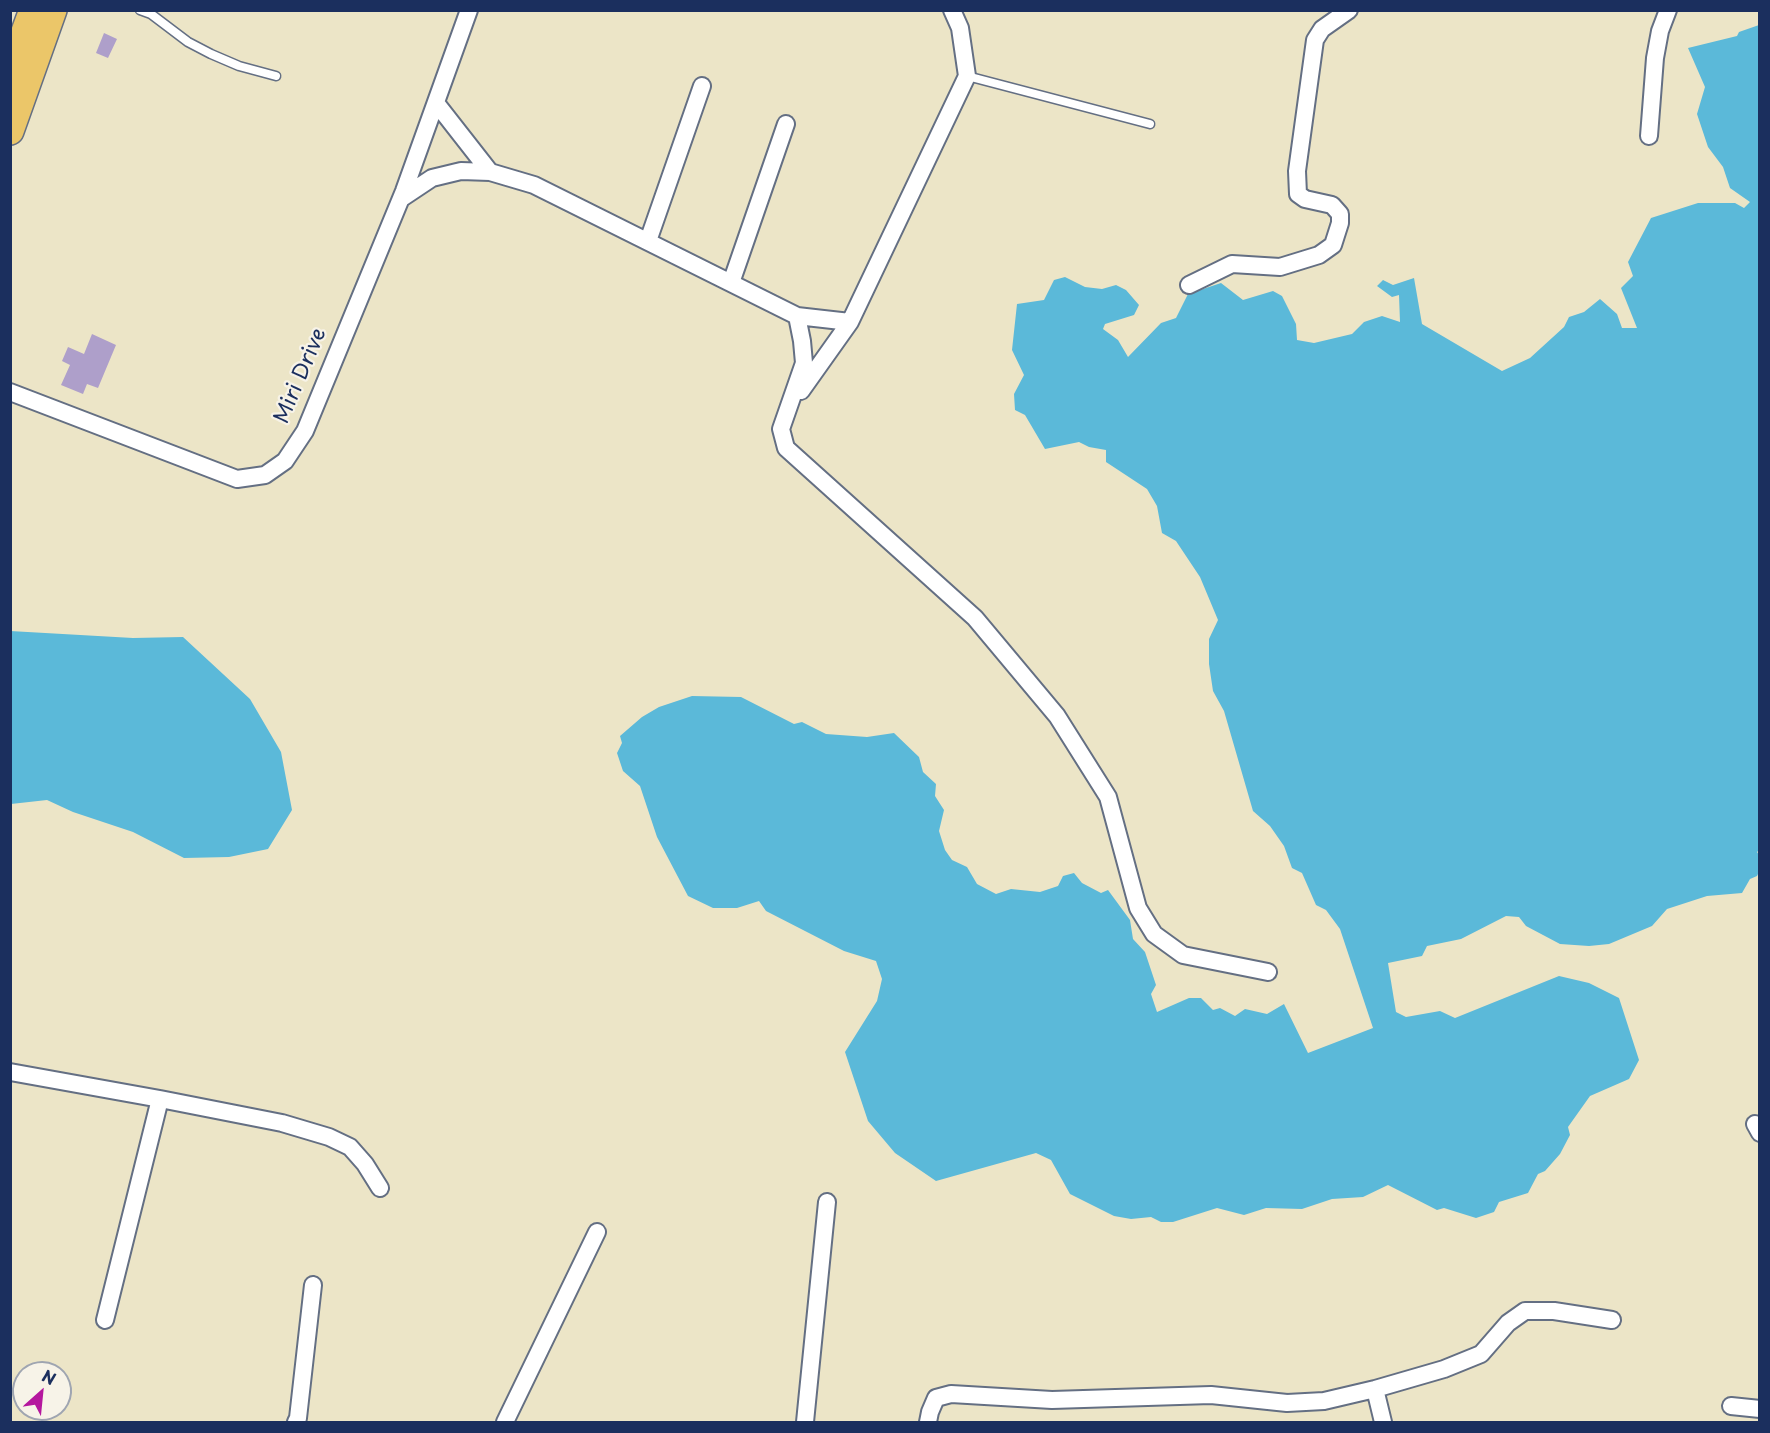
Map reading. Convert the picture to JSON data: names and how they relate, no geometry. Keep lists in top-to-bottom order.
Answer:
{
  "streets": {
    "street": ["Miri Drive"]
  },
  "north": "top right"
}
